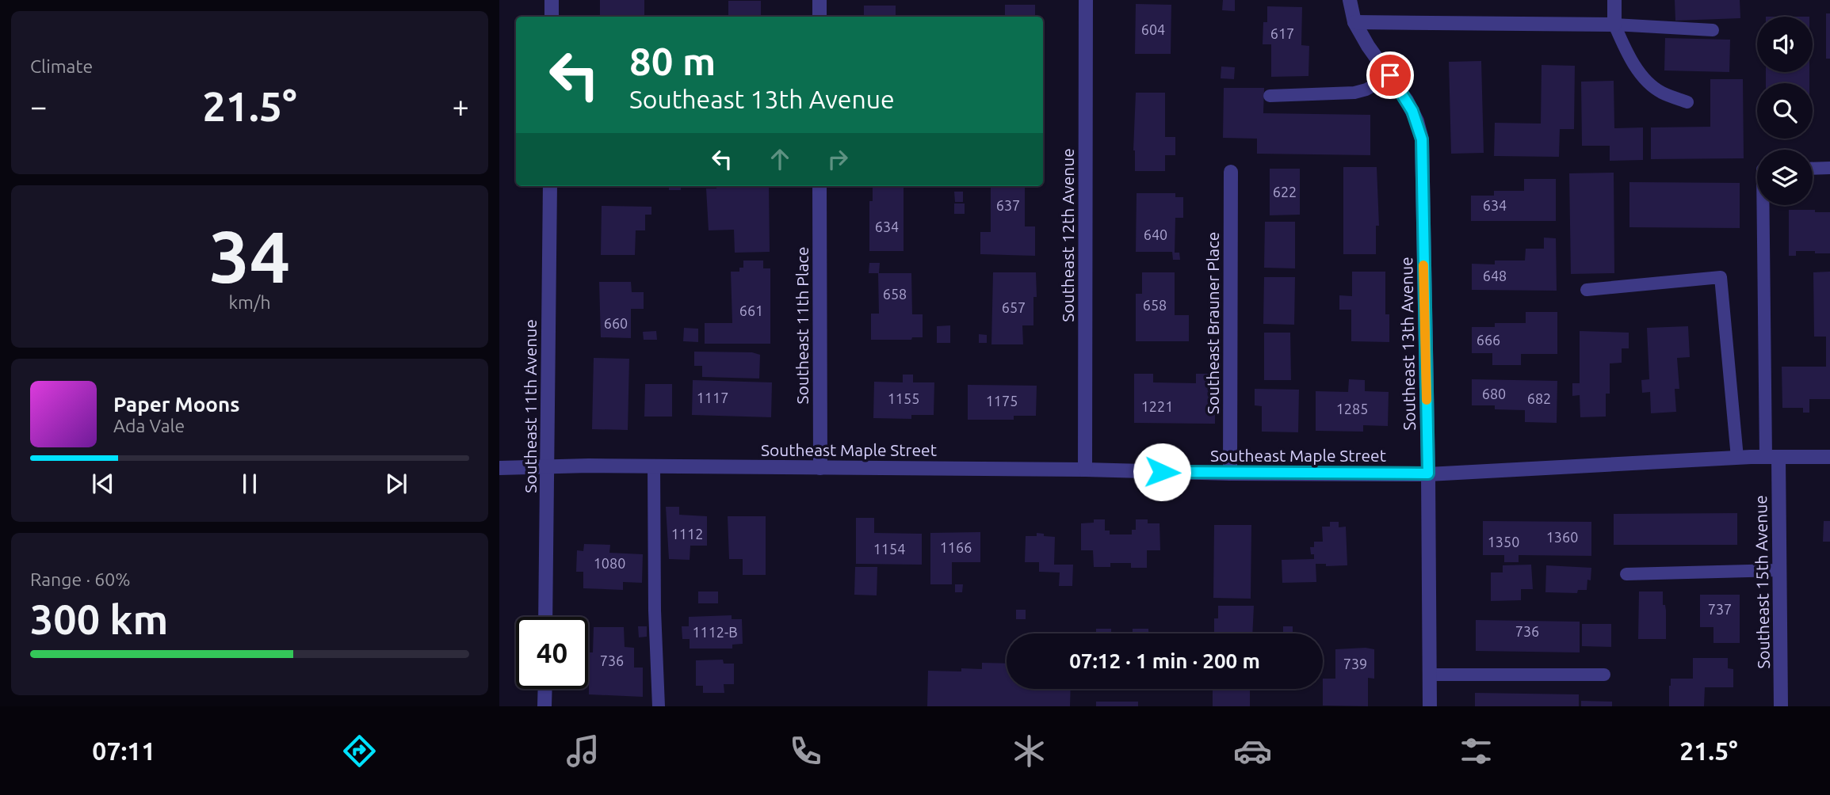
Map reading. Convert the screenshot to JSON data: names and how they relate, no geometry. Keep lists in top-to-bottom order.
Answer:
{
  "streets": {
    "street": [
      "Southeast 12th Avenue",
      "Southeast Brauner Place",
      "Southeast 11th Place",
      "Southeast 13th Avenue",
      "Southeast 11th Avenue",
      "Southeast Maple Street",
      "Southeast 15th Avenue"
    ]
  },
  "crossings": [
    ["Southeast 12th Avenue", "Southeast Maple Street"],
    ["Southeast Brauner Place", "Southeast Maple Street"],
    ["Southeast 11th Place", "Southeast Maple Street"],
    ["Southeast 13th Avenue", "Southeast Maple Street"],
    ["Southeast 11th Avenue", "Southeast Maple Street"],
    ["Southeast Maple Street", "Southeast 15th Avenue"]
  ],
  "house_numbers": [
    "604",
    "617",
    "622",
    "637",
    "634",
    "634",
    "640",
    "648",
    "658",
    "658",
    "657",
    "661",
    "660",
    "666",
    "680",
    "1117",
    "1155",
    "682",
    "1175",
    "1221",
    "1285",
    "1112",
    "1360",
    "1350",
    "1166",
    "1154",
    "1080",
    "737",
    "736",
    "1112-B",
    "736",
    "739"
  ],
  "page": {
    "tile": [
      "Climate",
      ["34", "km/h"],
      ["Range · 60%", "300 km"]
    ],
    "turn": ["80 m", "Southeast 13th Avenue"],
    "heat": ["−", "21.5°", "+"],
    "song": ["Paper Moons", "Ada Vale"],
    "limit": "40",
    "trip": "07:12 · 1 min · 200 m",
    "tabs": ["07:11", "21.5°"]
  }
}
